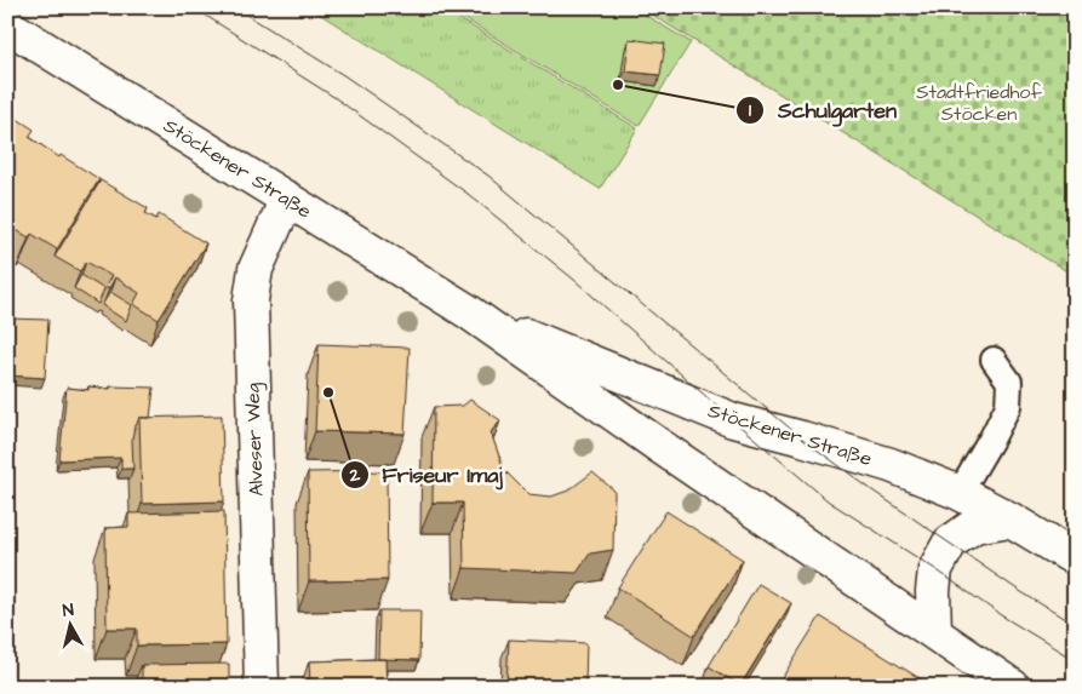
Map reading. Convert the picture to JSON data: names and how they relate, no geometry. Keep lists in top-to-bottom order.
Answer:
{
  "streets": {
    "street": ["Stöckener Straße", "Alveser Weg"]
  },
  "crossings": [
    ["Stöckener Straße", "Alveser Weg"]
  ],
  "parks": ["Stadtfriedhof Stöcken"],
  "places": ["Schulgarten", "Friseur Imaj"],
  "north": "top"
}
